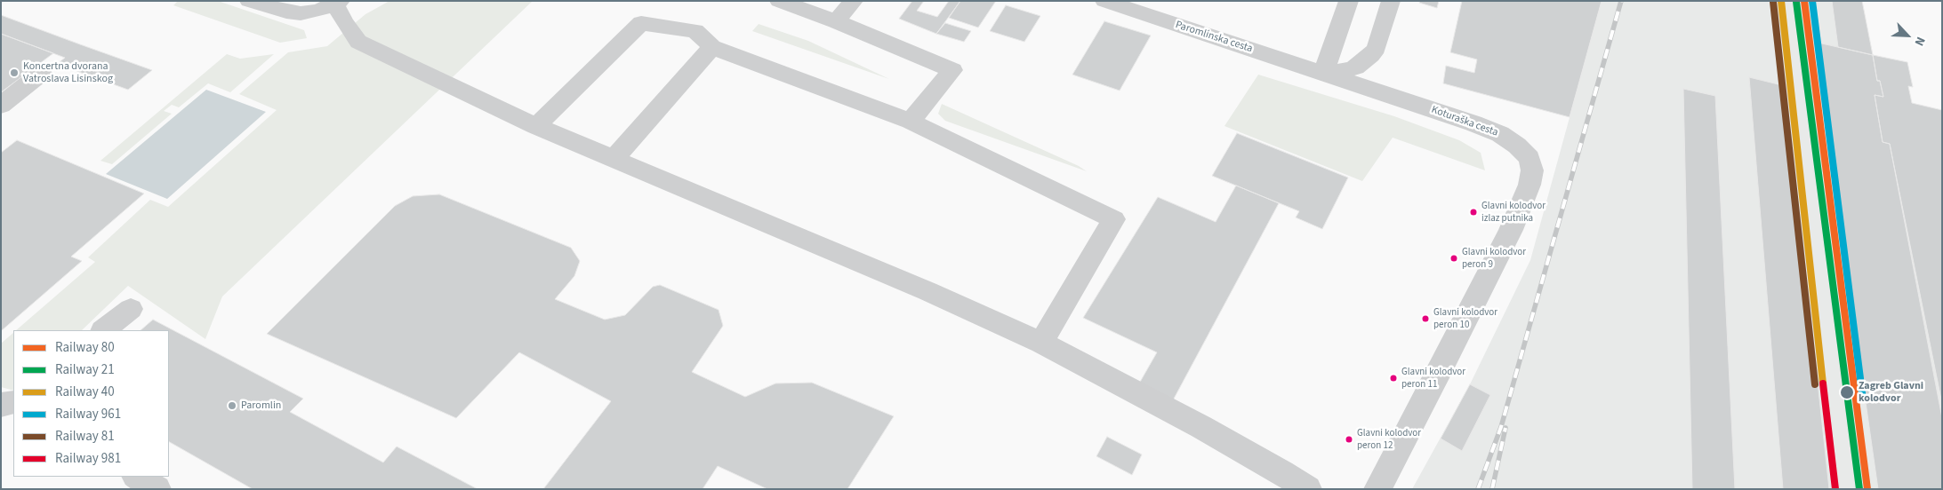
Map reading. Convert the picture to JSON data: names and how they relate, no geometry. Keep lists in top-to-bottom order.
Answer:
{
  "streets": {
    "street": ["Paromlinska cesta", "Koturaška cesta"]
  },
  "crossings": [
    ["Paromlinska cesta", "Koturaška cesta"]
  ],
  "places": [
    "Koncertna dvorana Vatroslava Lisinskog",
    "Glavni kolodvor izlaz putnika",
    "Glavni kolodvor peron 9",
    "Glavni kolodvor peron 10",
    "Glavni kolodvor peron 11",
    "Zagreb Glavni kolodvor",
    "Paromlin",
    "Glavni kolodvor peron 12"
  ],
  "lines": [
    "rail line 80",
    "rail line 40",
    "rail line 961",
    "rail line 21",
    "rail line 81",
    "rail line 981"
  ],
  "legend": [
    "Railway 80",
    "Railway 21",
    "Railway 40",
    "Railway 961",
    "Railway 81",
    "Railway 981"
  ],
  "north": "bottom right"
}
